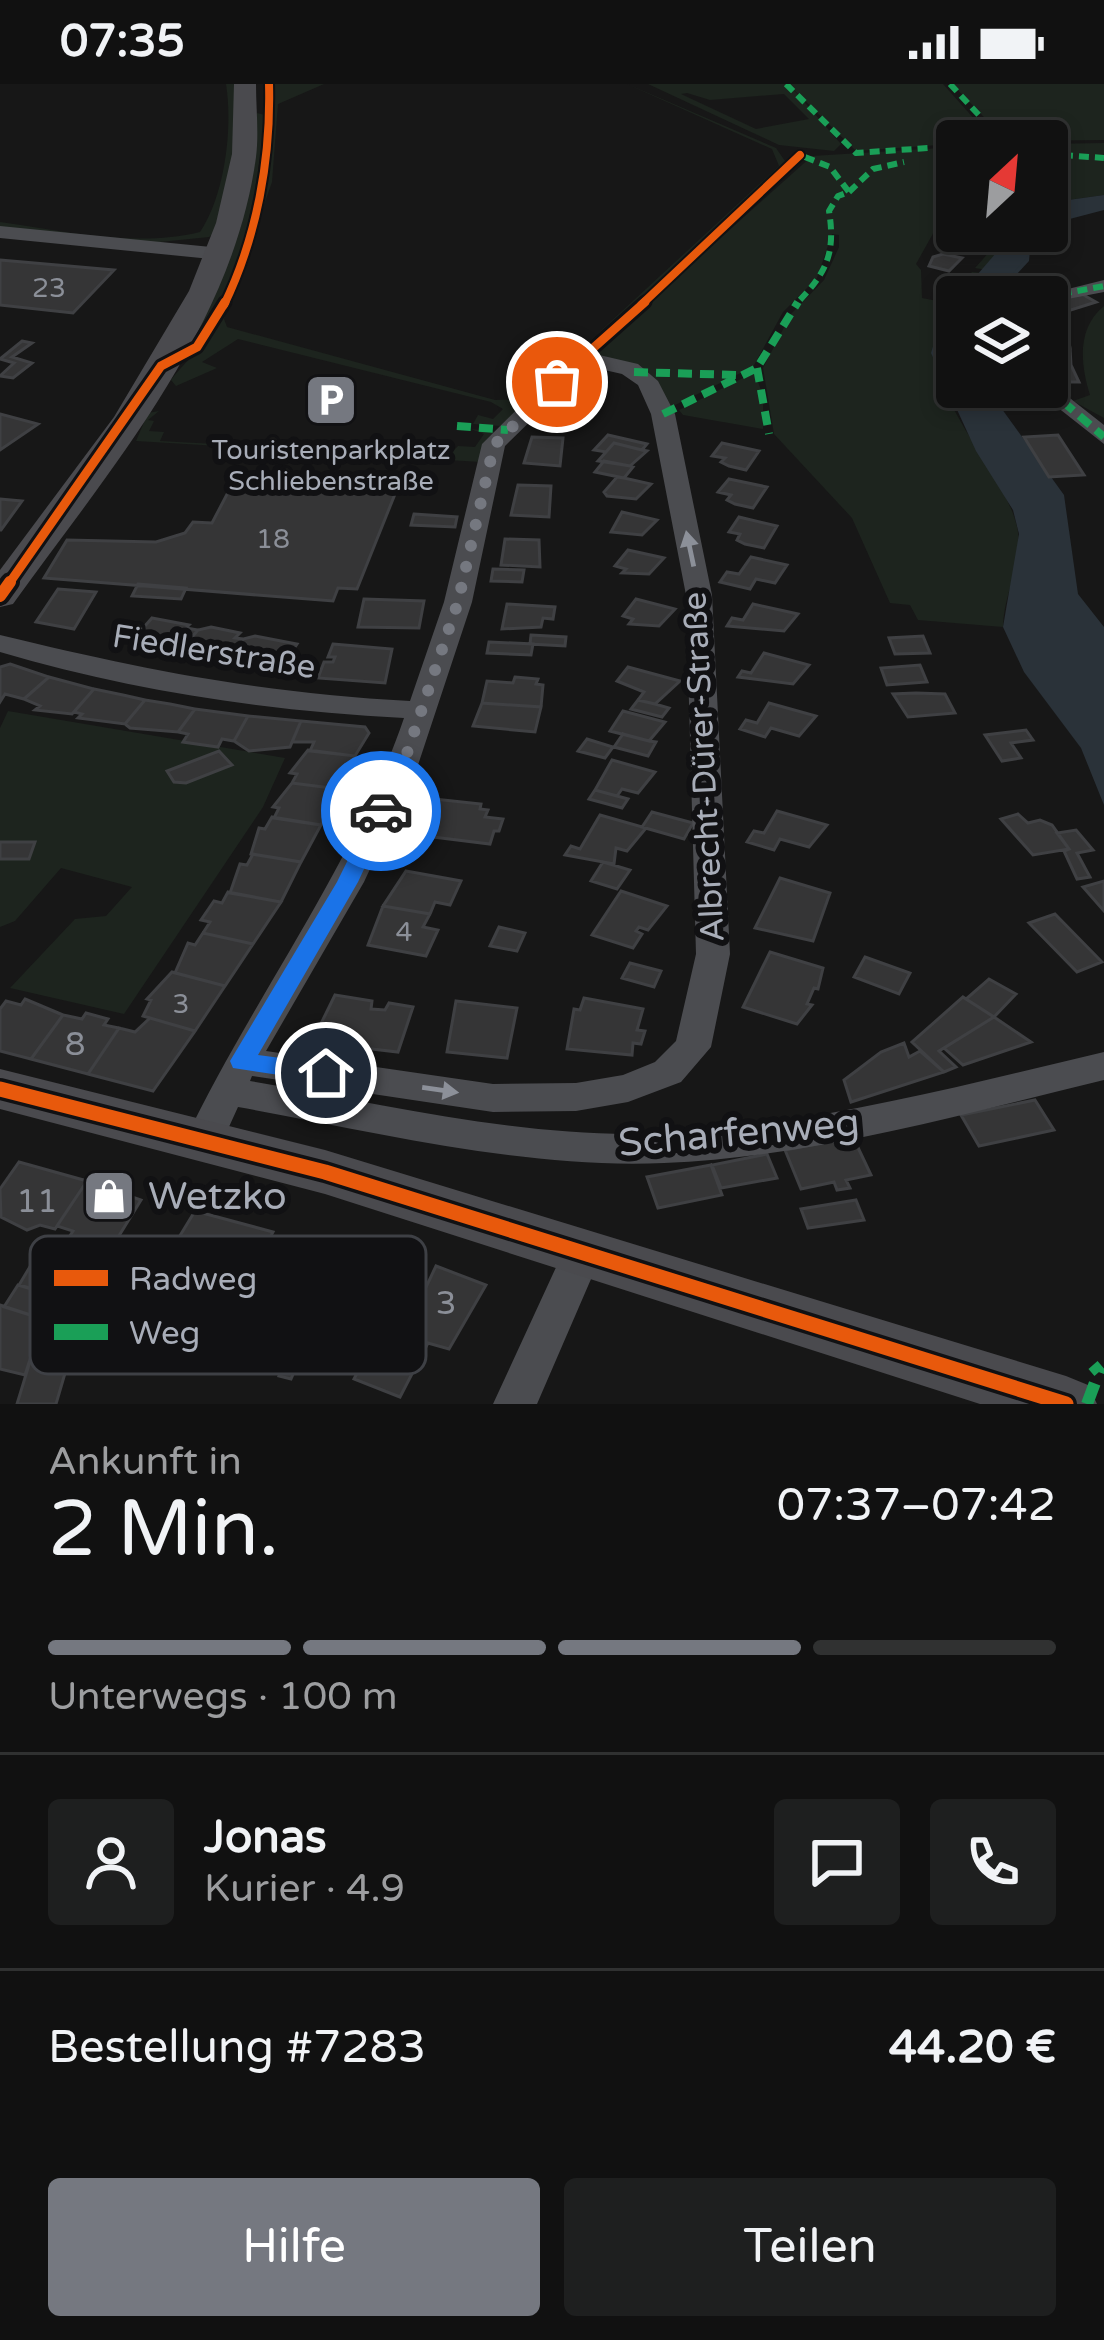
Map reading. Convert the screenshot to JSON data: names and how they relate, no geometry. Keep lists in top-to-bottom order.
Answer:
{
  "streets": {
    "street": ["Fiedlerstraße", "Albrecht-Dürer-Straße", "Scharfenweg"]
  },
  "crossings": [
    ["Fiedlerstraße", "Albrecht-Dürer-Straße"],
    ["Albrecht-Dürer-Straße", "Scharfenweg"]
  ],
  "places": {
    "parking": ["Touristenparkplatz Schliebenstraße"],
    "shop": ["Wetzko"]
  },
  "house_numbers": [
    "23",
    "18",
    "4",
    "3",
    "8",
    "11",
    "3"
  ],
  "legend": ["Radweg", "Weg"],
  "north": "top right",
  "page": {
    "status": "07:35",
    "heading": ["2 Min.", "Ankunft in", "07:37–07:42"],
    "panel": [
      "Jonas",
      "Kurier · 4.9",
      "Bestellung #7283",
      "44.20 €"
    ],
    "bar": "Unterwegs · 100 m",
    "buttons": ["Hilfe", "Teilen"]
  }
}
